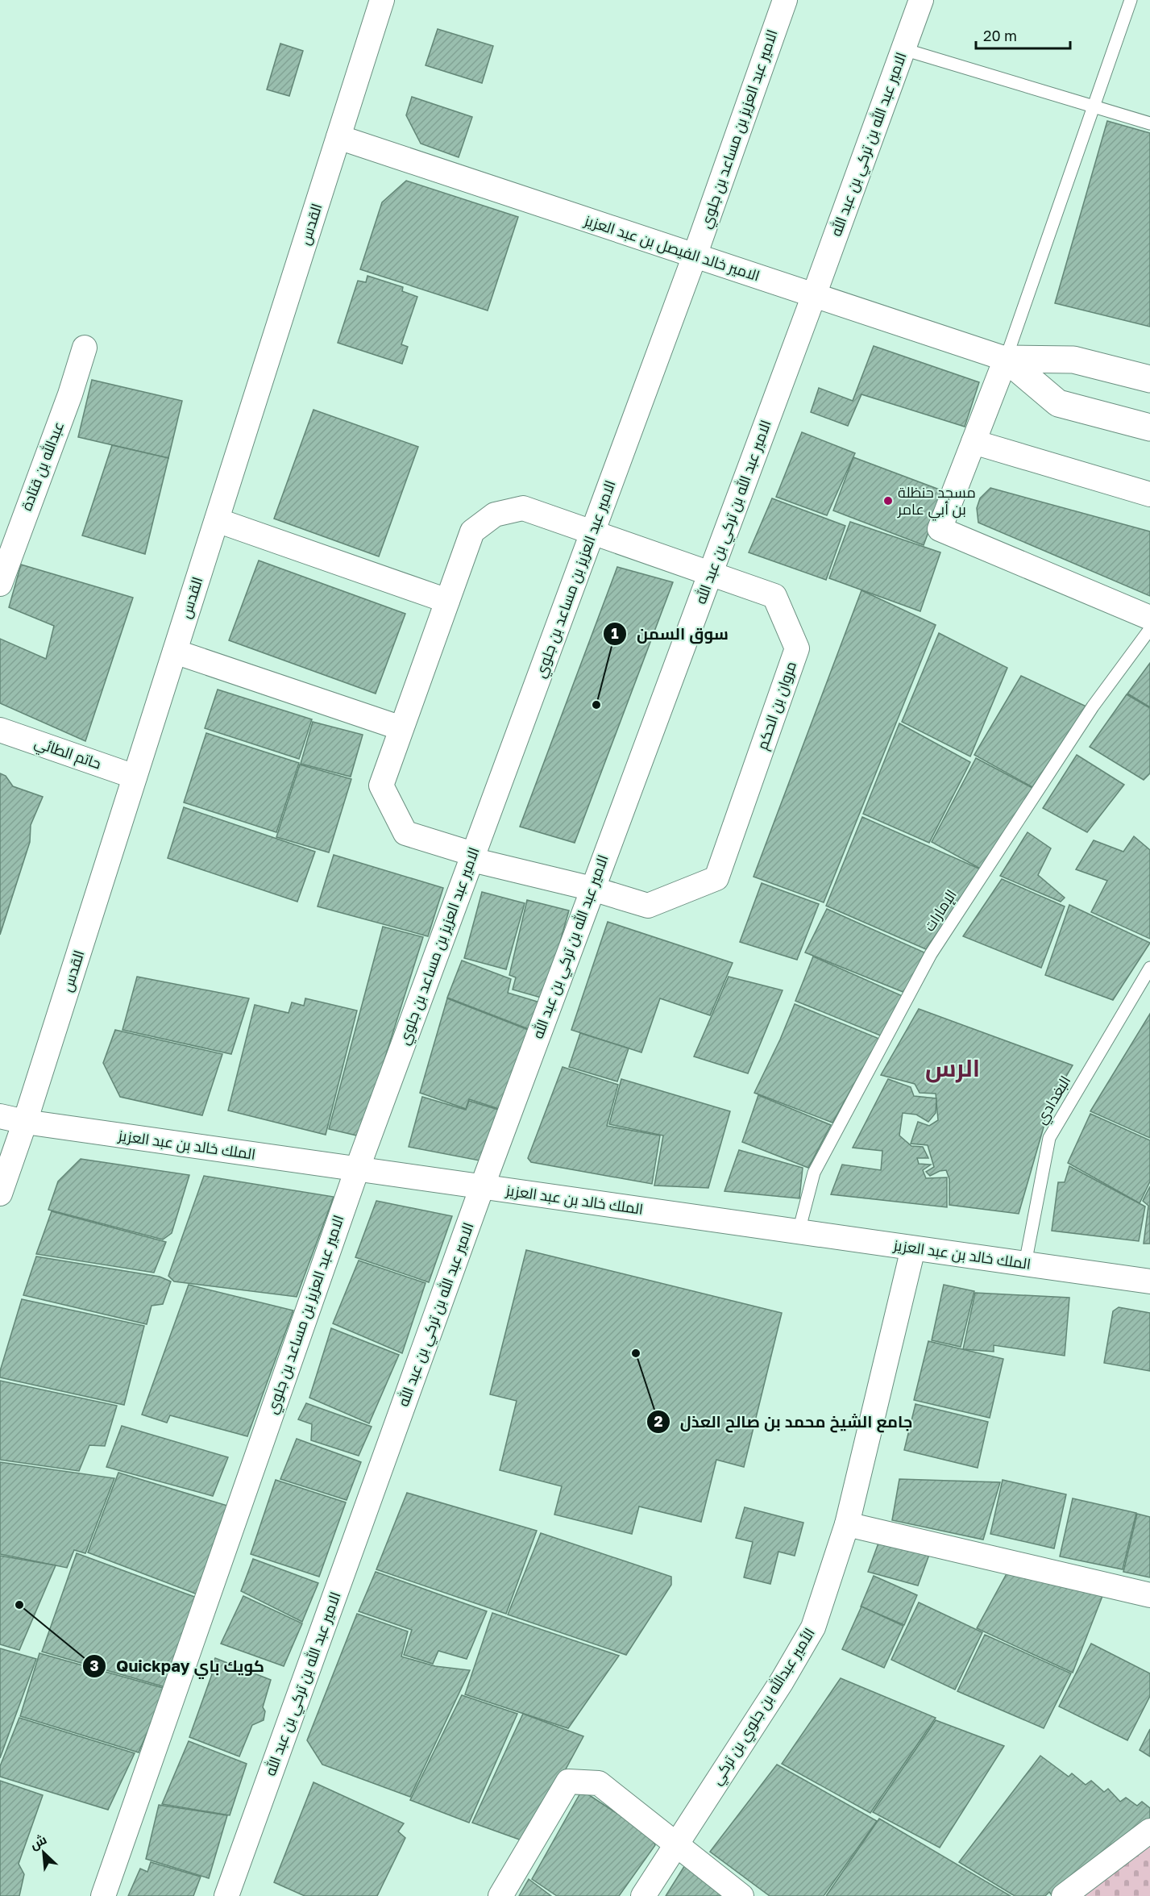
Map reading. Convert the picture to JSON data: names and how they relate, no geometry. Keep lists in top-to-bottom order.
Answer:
{
  "streets": {
    "street": [
      "الامير عبد العزيز بن مساعد بن جلوي",
      "الامير عبد الله بن تركي بن عبد الله",
      "القدس",
      "الامير خالد الفيصل بن عبد العزيز",
      "عبدالله بن قتادة",
      "مروان بن الحكم",
      "حاتم الطائي",
      "الملك خالد بن عبد العزيز",
      "الأمير عبدالله بن جلوي بن تركي"
    ],
    "lane": ["الإمارات", "البغدادي"]
  },
  "crossings": [
    ["الامير عبد العزيز بن مساعد بن جلوي", "الامير خالد الفيصل بن عبد العزيز"],
    ["الامير عبد العزيز بن مساعد بن جلوي", "مروان بن الحكم"],
    ["الامير عبد العزيز بن مساعد بن جلوي", "الملك خالد بن عبد العزيز"],
    ["الامير عبد الله بن تركي بن عبد الله", "الامير خالد الفيصل بن عبد العزيز"],
    ["الامير عبد الله بن تركي بن عبد الله", "مروان بن الحكم"],
    ["الامير عبد الله بن تركي بن عبد الله", "الملك خالد بن عبد العزيز"],
    ["القدس", "الامير خالد الفيصل بن عبد العزيز"],
    ["القدس", "حاتم الطائي"],
    ["القدس", "الملك خالد بن عبد العزيز"],
    ["الإمارات", "الملك خالد بن عبد العزيز"],
    ["البغدادي", "الملك خالد بن عبد العزيز"],
    ["الملك خالد بن عبد العزيز", "الأمير عبدالله بن جلوي بن تركي"]
  ],
  "districts": ["الرس"],
  "places": [
    "مسجد حنظلة بن أبي عامر",
    "سوق السمن",
    "جامع الشيخ محمد بن صالح العذل",
    "Quickpay كويك باي"
  ],
  "scale_bar": "20 m",
  "north": "top left"
}
